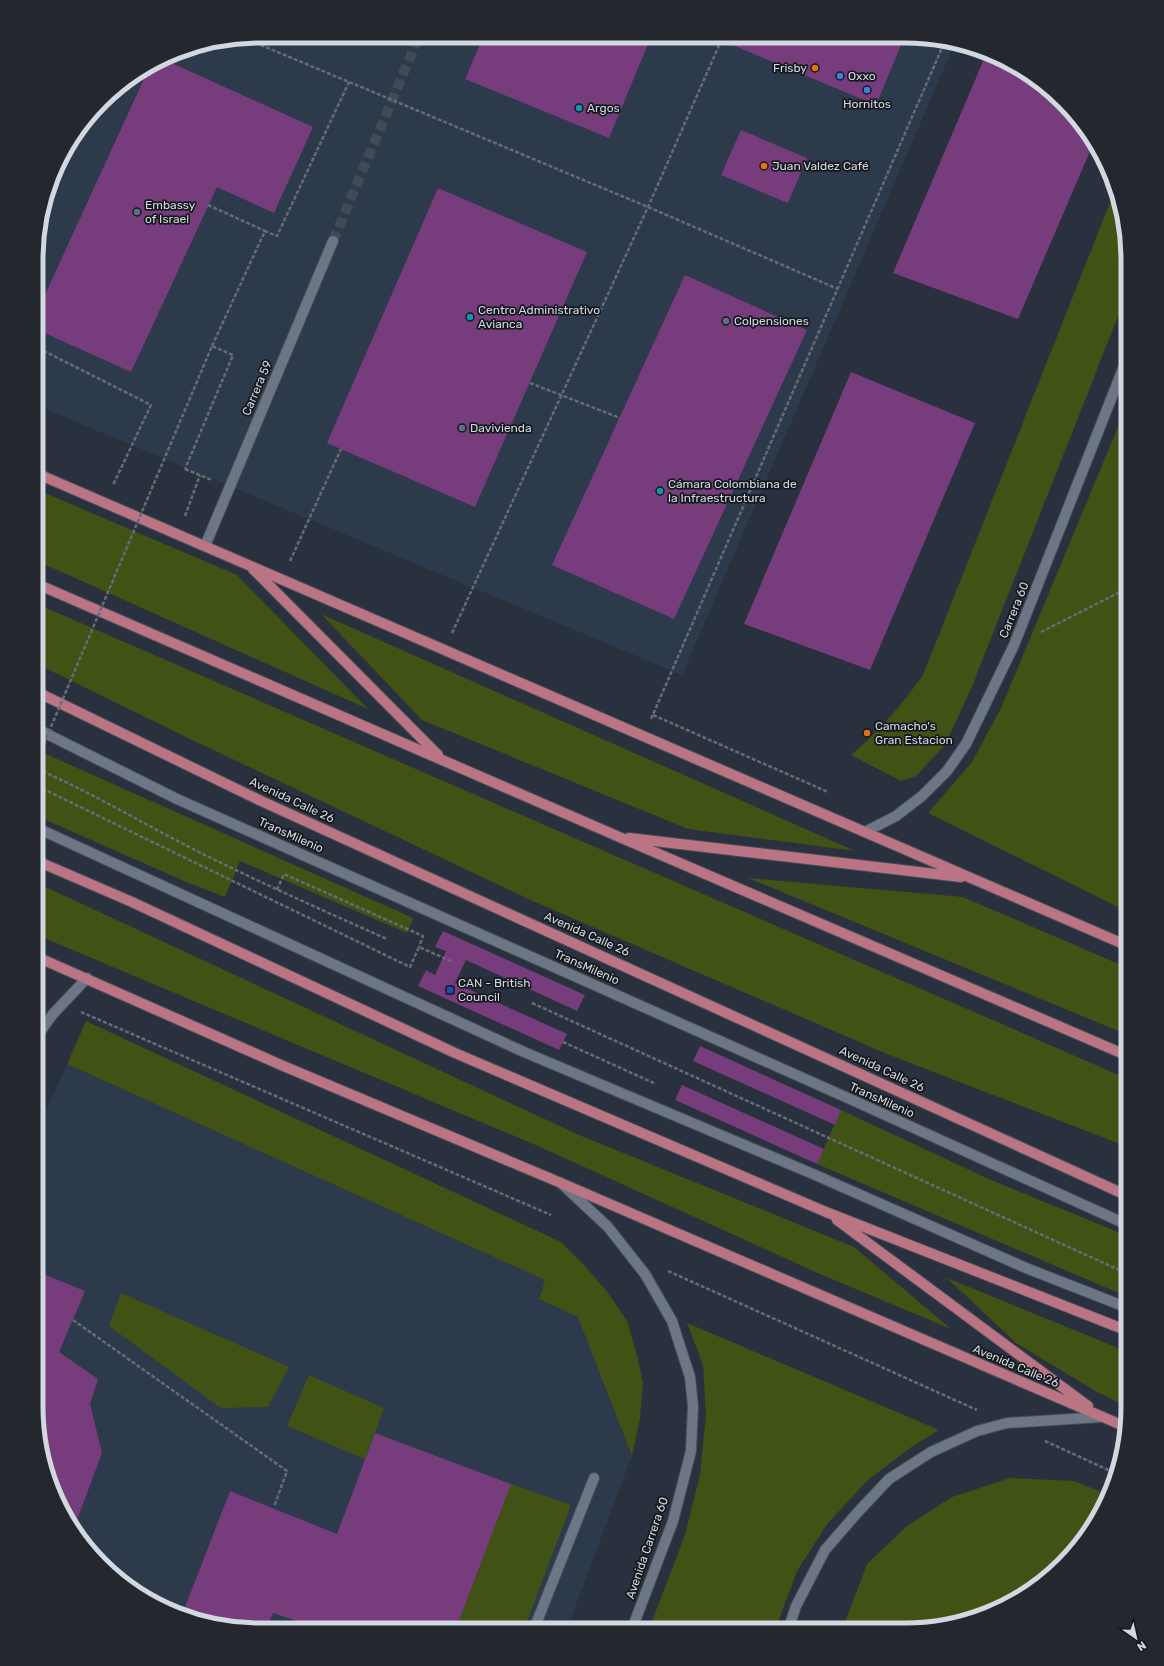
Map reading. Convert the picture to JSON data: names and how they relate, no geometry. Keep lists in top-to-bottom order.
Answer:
{
  "streets": {
    "main road": ["Avenida Calle 26"],
    "street": [
      "Carrera 59",
      "Carrera 60",
      "TransMilenio",
      "Avenida Carrera 60"
    ]
  },
  "crossings": [
    ["Avenida Calle 26", "Avenida Carrera 60"]
  ],
  "places": {
    "other": [
      "Frisby",
      "Oxxo",
      "Hornitos",
      "Argos",
      "Juan Valdez Café",
      "Embassy of Israel",
      "Centro Administrativo Avianca",
      "Colpensiones",
      "Davivienda",
      "Cámara Colombiana de la Infraestructura",
      "Camacho's Gran Estacion"
    ],
    "transit": ["CAN - British Council"]
  },
  "north": "bottom right"
}
